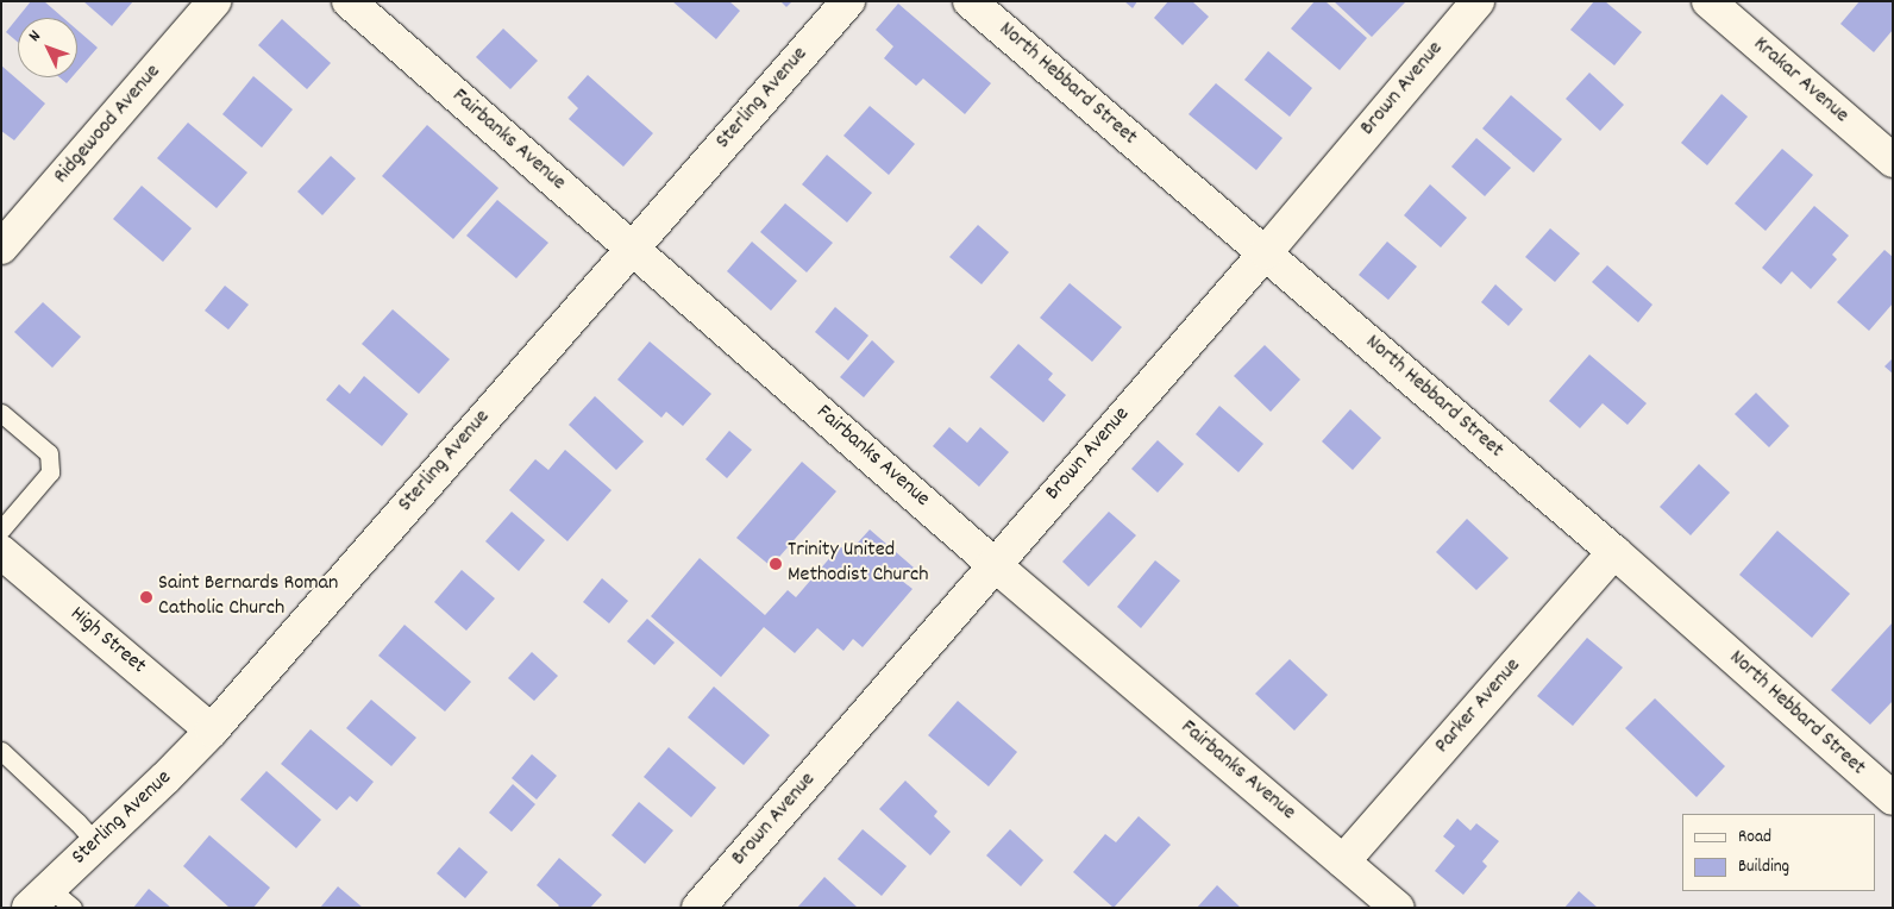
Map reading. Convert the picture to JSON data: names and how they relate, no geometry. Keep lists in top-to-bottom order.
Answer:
{
  "streets": {
    "street": [
      "Krakar Avenue",
      "North Hebbard Street",
      "Brown Avenue",
      "Sterling Avenue",
      "Ridgewood Avenue",
      "Fairbanks Avenue",
      "High Street",
      "Parker Avenue"
    ]
  },
  "crossings": [
    ["North Hebbard Street", "Brown Avenue"],
    ["North Hebbard Street", "Parker Avenue"],
    ["Brown Avenue", "Fairbanks Avenue"],
    ["Sterling Avenue", "Fairbanks Avenue"],
    ["Sterling Avenue", "High Street"],
    ["Fairbanks Avenue", "Parker Avenue"]
  ],
  "places": ["Trinity United Methodist Church", "Saint Bernards Roman Catholic Church"],
  "legend": ["Road", "Building"],
  "north": "top left"
}
